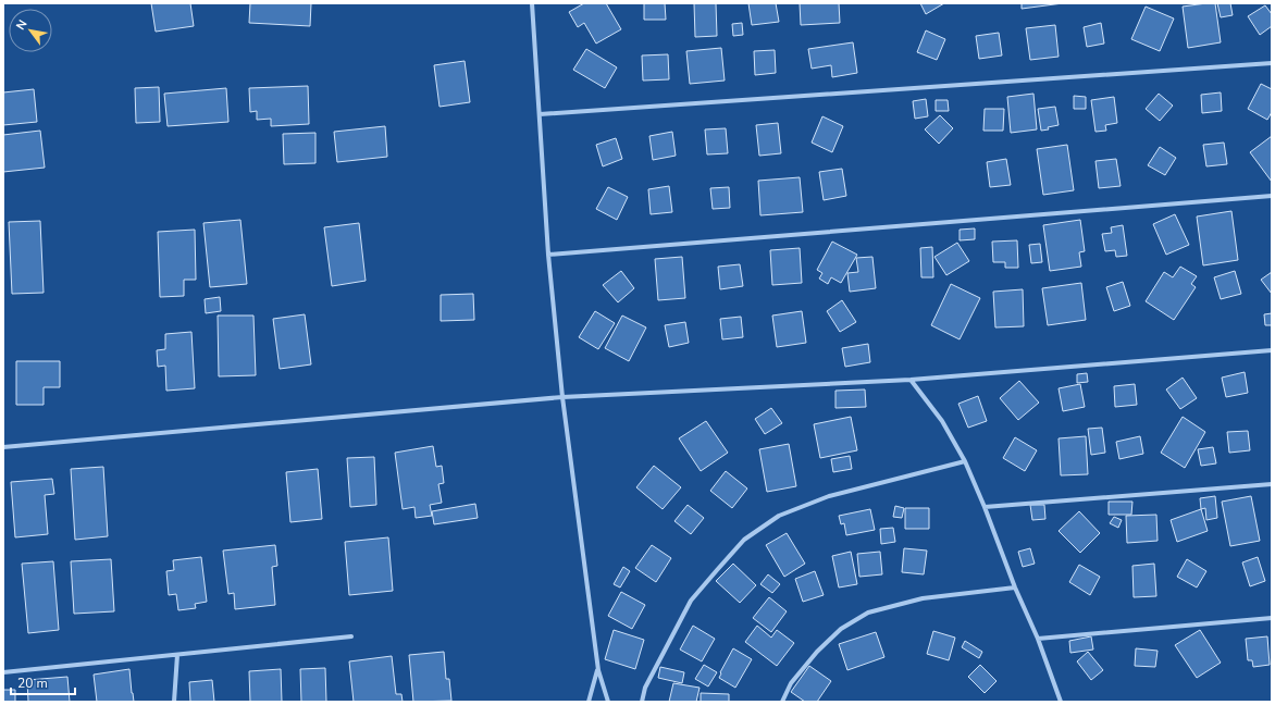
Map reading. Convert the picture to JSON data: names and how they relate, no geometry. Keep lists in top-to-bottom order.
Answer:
{
  "scale_bar": "20 m",
  "north": "top left"
}
